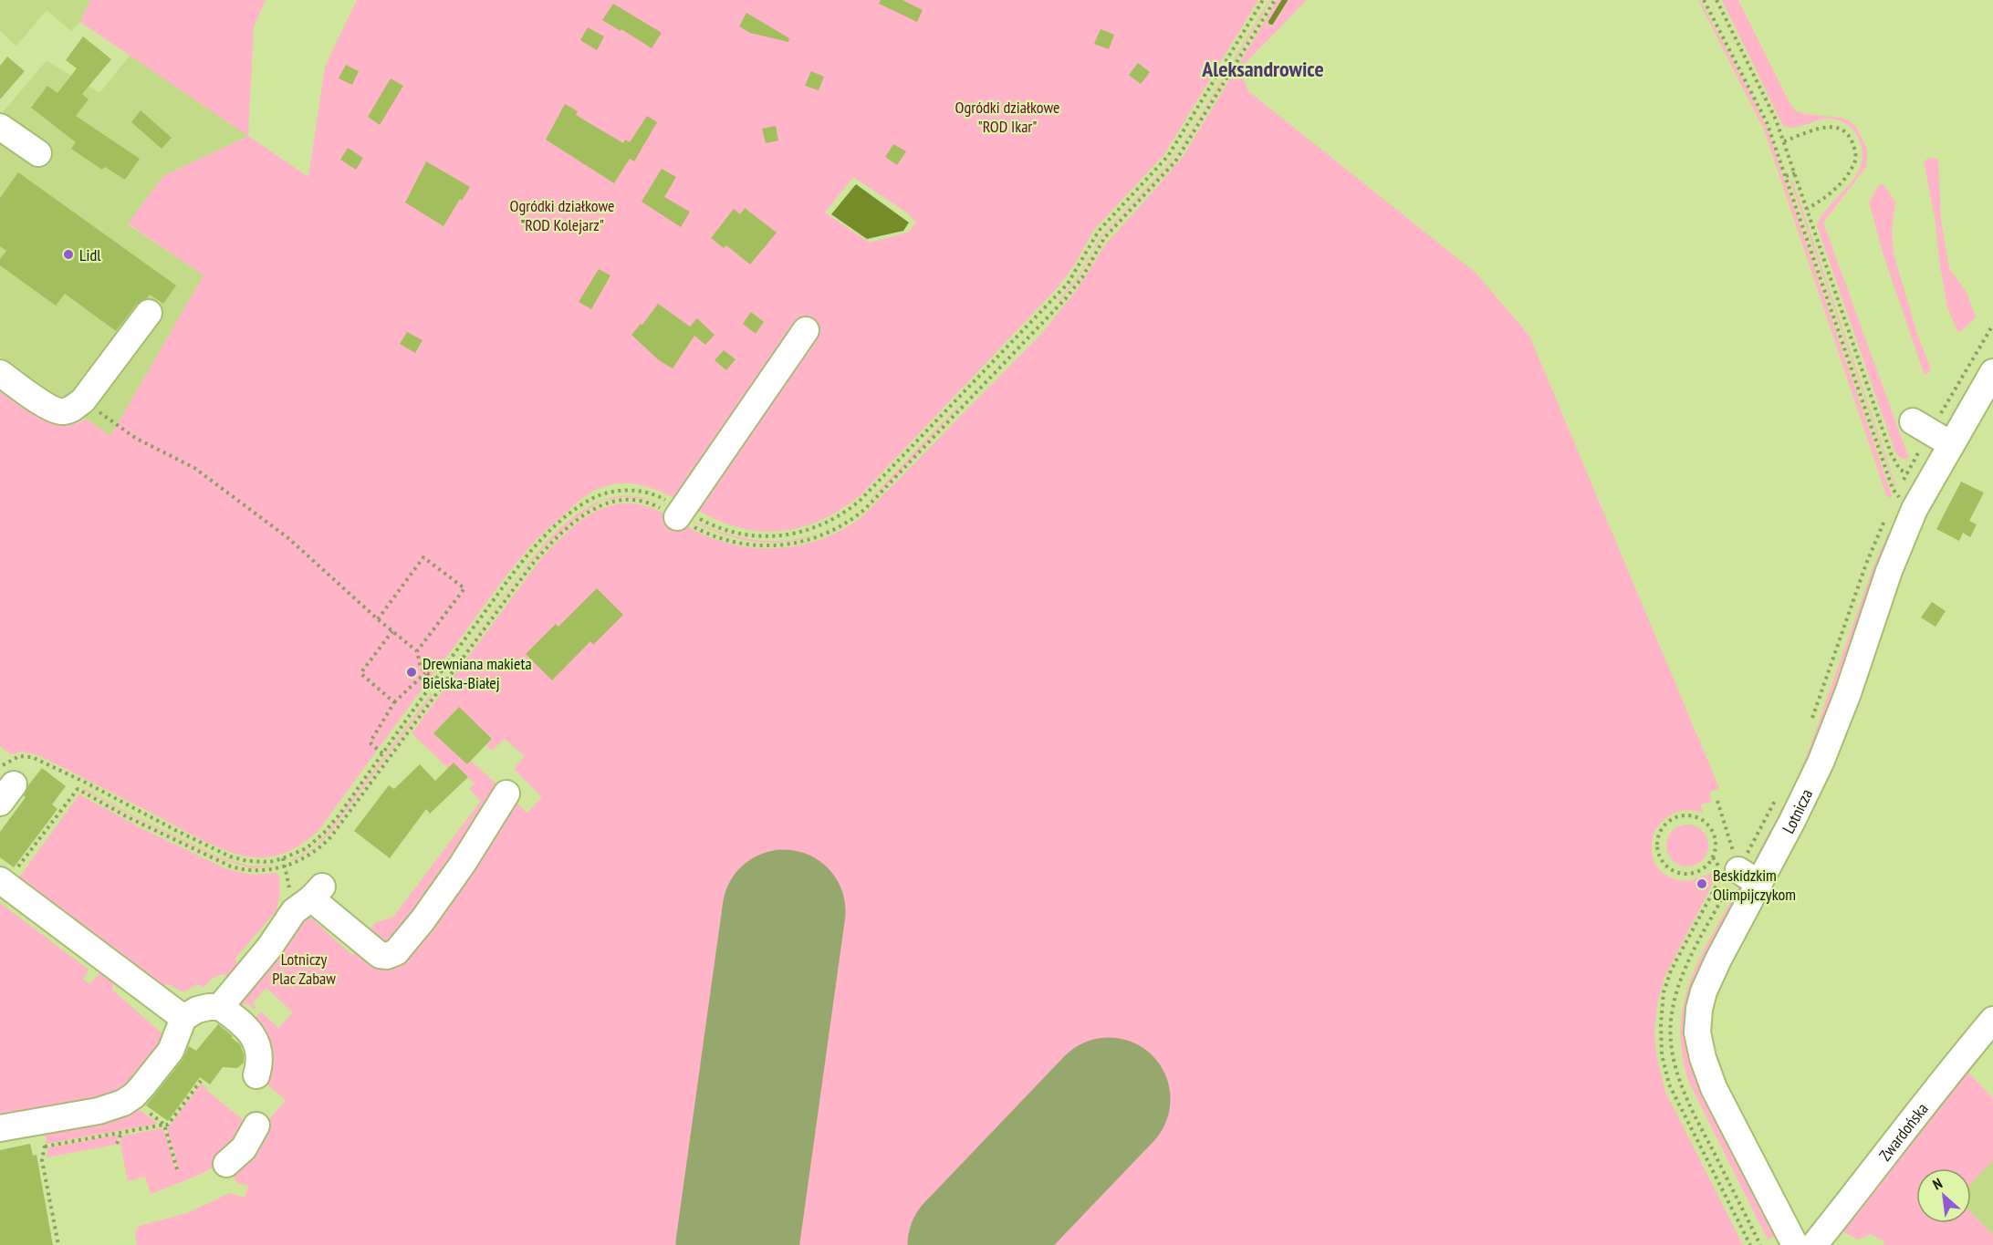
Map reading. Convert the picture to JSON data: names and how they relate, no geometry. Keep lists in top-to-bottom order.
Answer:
{
  "streets": {
    "street": ["Lotnicza", "Zwardońska"]
  },
  "districts": ["Aleksandrowice"],
  "parks": ["Ogródki działkowe \"ROD Ikar\"", "Ogródki działkowe \"ROD Kolejarz\"", "Lotniczy Plac Zabaw"],
  "places": ["Lidl", "Drewniana makieta Bielska-Białej", "Beskidzkim Olimpijczykom"],
  "north": "top left"
}
